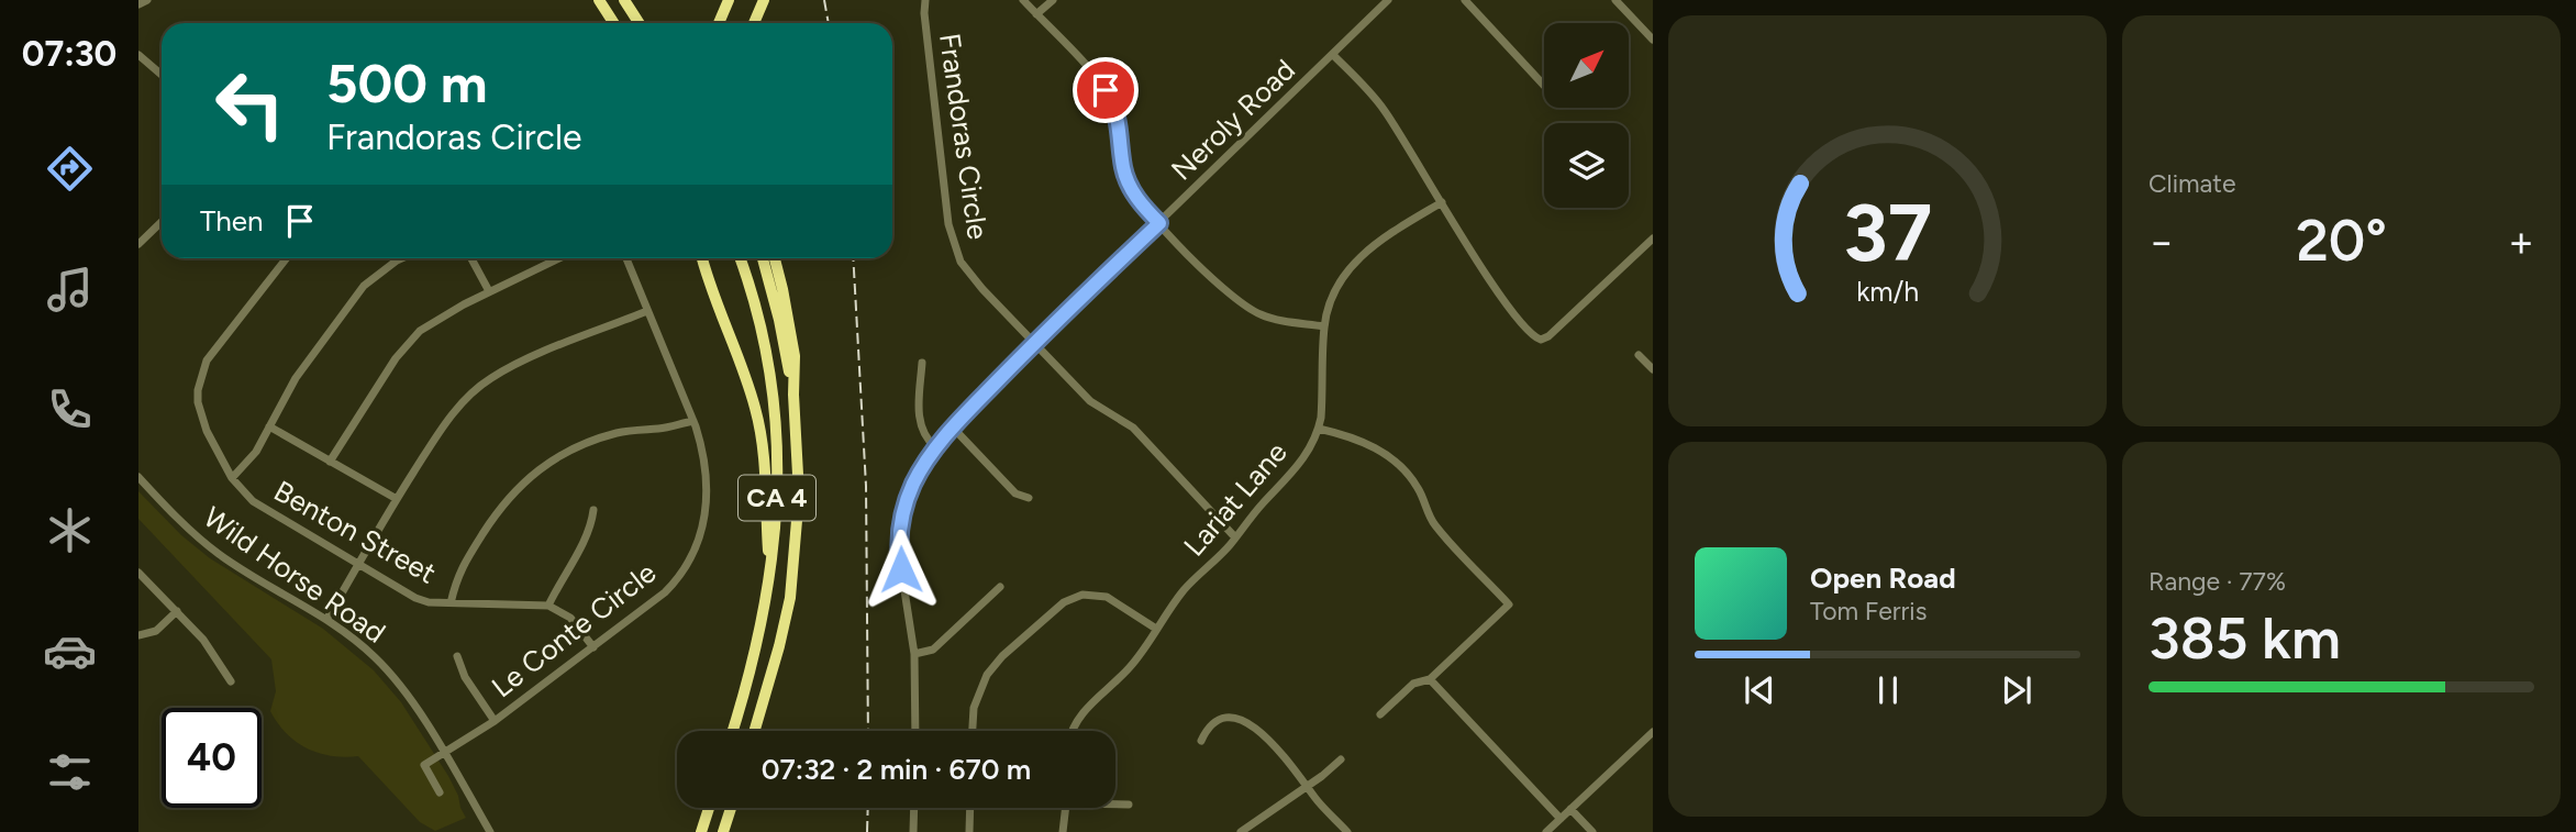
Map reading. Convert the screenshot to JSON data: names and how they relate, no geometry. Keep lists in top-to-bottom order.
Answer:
{
  "streets": {
    "highway": ["CA 4"],
    "street": [
      "Neroly Road",
      "Frandoras Circle",
      "Lariat Lane",
      "Benton Street",
      "Wild Horse Road",
      "Le Conte Circle"
    ]
  },
  "crossings": [
    ["Neroly Road", "Frandoras Circle"],
    ["Frandoras Circle", "Lariat Lane"],
    ["Wild Horse Road", "Le Conte Circle"]
  ],
  "north": "top right",
  "page": {
    "tabs": "07:30",
    "tile": [
      "Climate",
      ["Range · 77%", "385 km"]
    ],
    "turn": ["500 m", "Frandoras Circle"],
    "then": "Then",
    "heat": ["−", "20°", "+"],
    "song": ["Open Road", "Tom Ferris"],
    "limit": "40",
    "trip": "07:32 · 2 min · 670 m",
    "gauge": ["37", "km/h"]
  }
}
